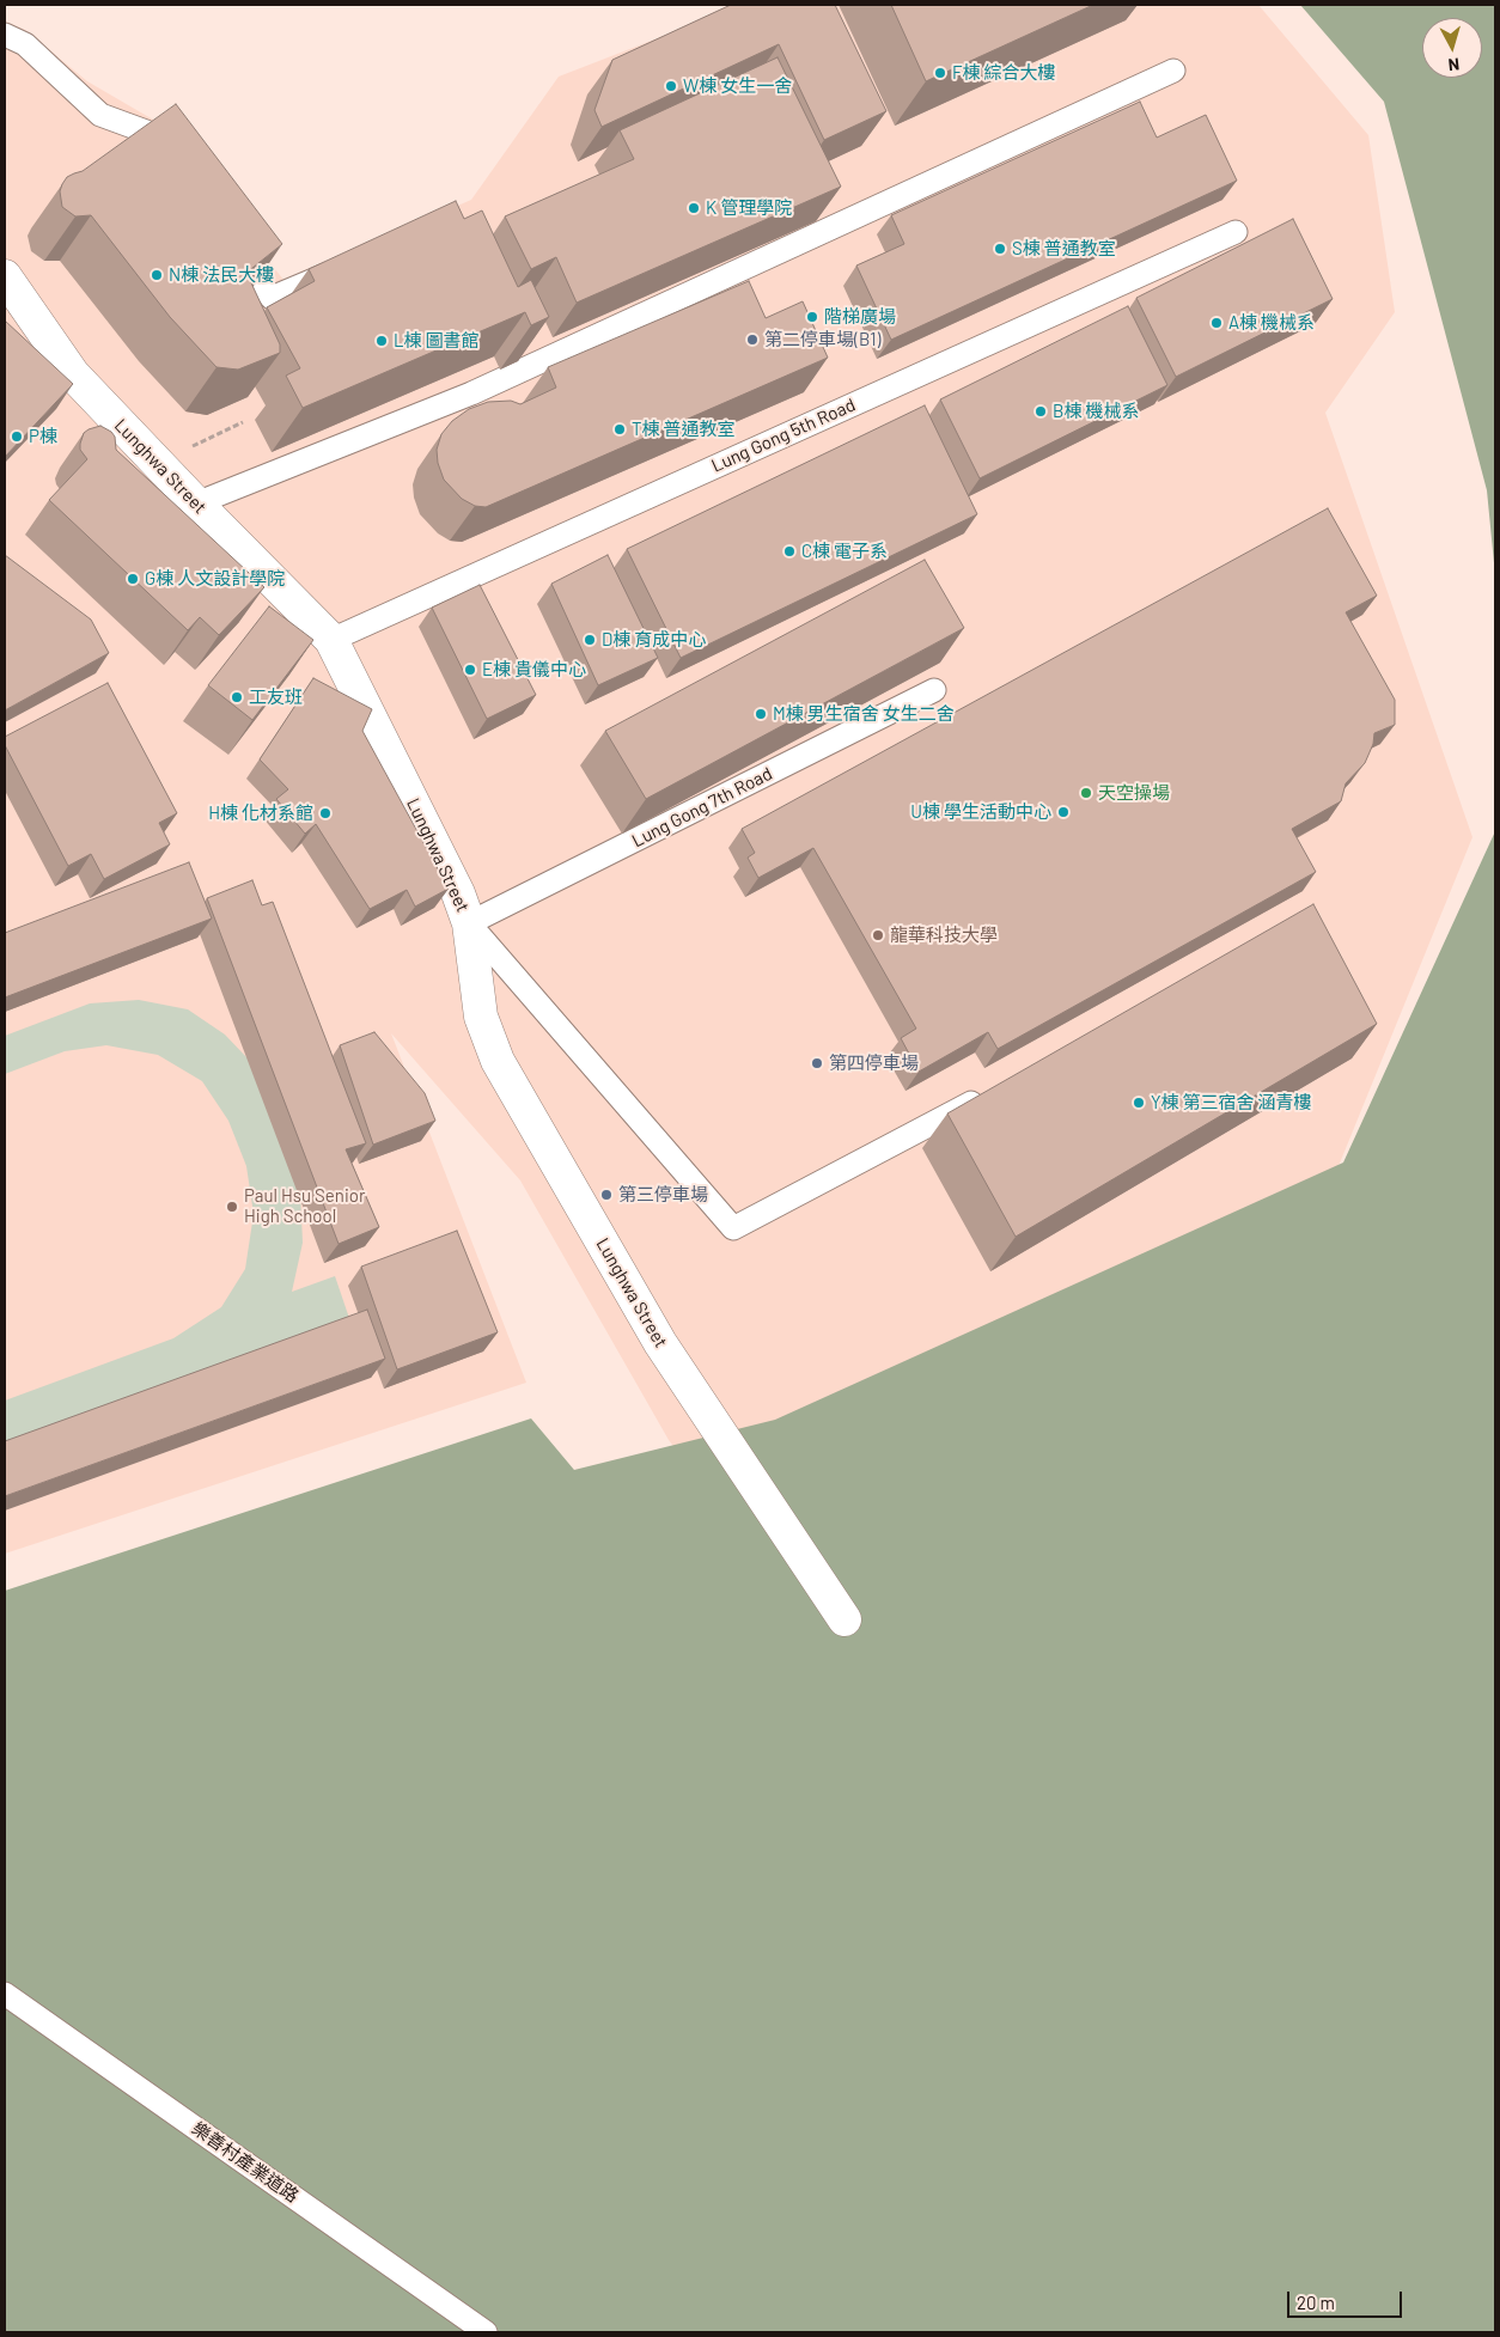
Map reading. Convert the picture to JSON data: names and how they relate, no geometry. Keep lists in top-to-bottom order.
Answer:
{
  "streets": {
    "street": ["Lunghwa Street"],
    "lane": ["Lung Gong 5th Road", "Lung Gong 7th Road", "樂善村產業道路"]
  },
  "crossings": [
    ["Lung Gong 5th Road", "Lunghwa Street"],
    ["Lunghwa Street", "Lung Gong 7th Road"]
  ],
  "places": [
    "F棟 綜合大樓",
    "W棟 女生一舍",
    "K 管理學院",
    "S棟 普通教室",
    "N棟 法民大樓",
    "階梯廣場",
    "A棟 機械系",
    "第二停車場(B1)",
    "L棟 圖書館",
    "B棟 機械系",
    "T棟 普通教室",
    "P棟",
    "C棟 電子系",
    "G棟 人文設計學院",
    "D棟 育成中心",
    "E棟 貴儀中心",
    "工友班",
    "M棟 男生宿舍 女生二舍",
    "天空操場",
    "U棟 學生活動中心",
    "H棟 化材系館",
    "龍華科技大學",
    "第四停車場",
    "Y棟 第三宿舍 涵青樓",
    "第三停車場",
    "Paul Hsu Senior High School"
  ],
  "scale_bar": "20 m",
  "north": "bottom"
}
